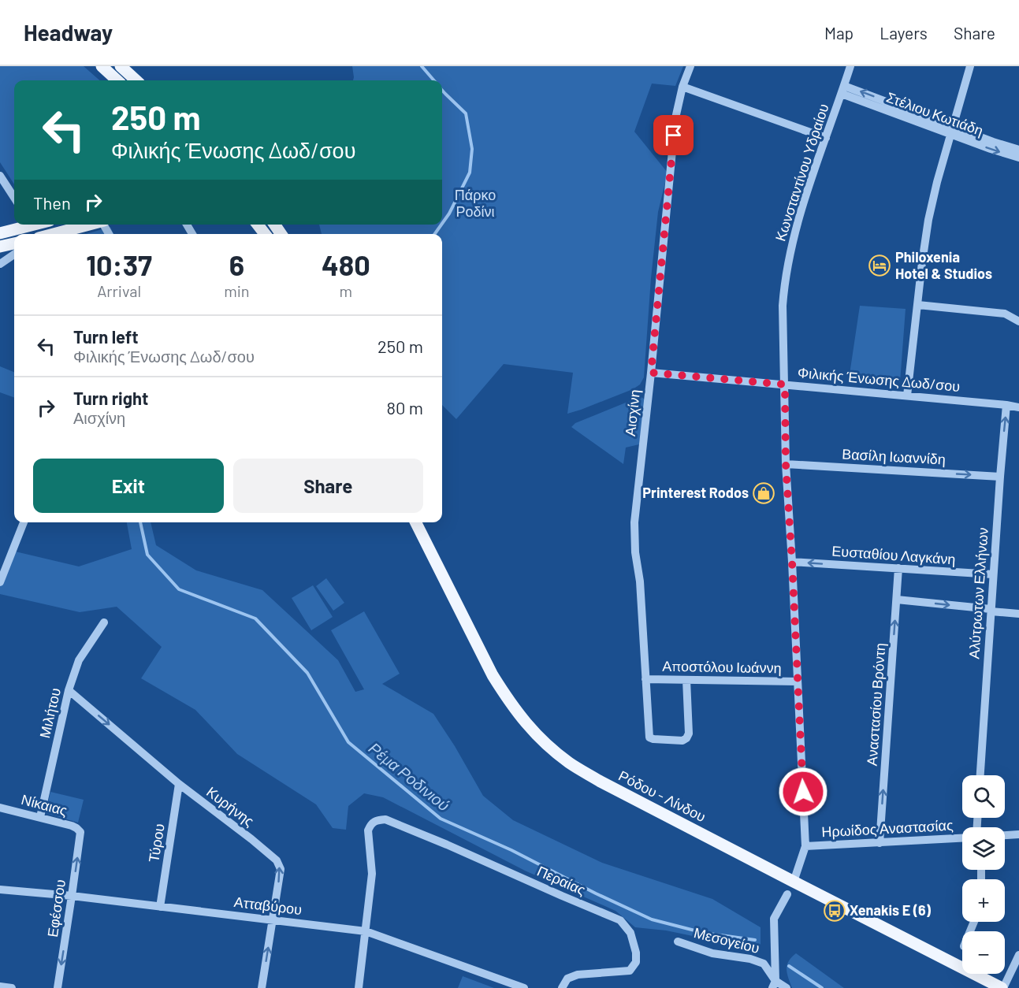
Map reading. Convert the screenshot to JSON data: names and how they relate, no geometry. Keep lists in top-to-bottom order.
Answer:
{
  "streets": {
    "main road": ["Ρόδου - Λίνδου"],
    "street": [
      "Στέλιου Κωτιάδη",
      "Κωνσταντίνου Υδραίου",
      "Φιλικής Ένωσης Δωδ/σου",
      "Αισχίνη",
      "Βασίλη Ιωαννίδη",
      "Ευσταθίου Λαγκάνη",
      "Αλύτρωτων Ελλήνων",
      "Αποστόλου Ιωάννη",
      "Αναστασίου Βρόντη",
      "Μιλήτου",
      "Νίκαιας",
      "Κυρήνης",
      "Ηρωίδος Αναστασίας",
      "Τύρου",
      "Περαίας",
      "Ατταβύρου",
      "Εφέσσου",
      "Μεσογείου"
    ]
  },
  "crossings": [
    ["Στέλιου Κωτιάδη", "Κωνσταντίνου Υδραίου"],
    ["Κωνσταντίνου Υδραίου", "Φιλικής Ένωσης Δωδ/σου"],
    ["Κωνσταντίνου Υδραίου", "Βασίλη Ιωαννίδη"],
    ["Κωνσταντίνου Υδραίου", "Ευσταθίου Λαγκάνη"],
    ["Κωνσταντίνου Υδραίου", "Αποστόλου Ιωάννη"],
    ["Κωνσταντίνου Υδραίου", "Ρόδου - Λίνδου"],
    ["Κωνσταντίνου Υδραίου", "Ηρωίδος Αναστασίας"],
    ["Φιλικής Ένωσης Δωδ/σου", "Αισχίνη"],
    ["Φιλικής Ένωσης Δωδ/σου", "Αλύτρωτων Ελλήνων"],
    ["Αισχίνη", "Αποστόλου Ιωάννη"],
    ["Βασίλη Ιωαννίδη", "Αλύτρωτων Ελλήνων"],
    ["Ευσταθίου Λαγκάνη", "Αλύτρωτων Ελλήνων"],
    ["Ευσταθίου Λαγκάνη", "Αναστασίου Βρόντη"],
    ["Αναστασίου Βρόντη", "Ηρωίδος Αναστασίας"],
    ["Μιλήτου", "Νίκαιας"],
    ["Μιλήτου", "Κυρήνης"],
    ["Νίκαιας", "Εφέσσου"],
    ["Κυρήνης", "Τύρου"],
    ["Κυρήνης", "Ατταβύρου"],
    ["Τύρου", "Ατταβύρου"],
    ["Περαίας", "Ατταβύρου"],
    ["Ατταβύρου", "Εφέσσου"]
  ],
  "one_way": ["Βασίλη Ιωαννίδη", "Ευσταθίου Λαγκάνη", "Αναστασίου Βρόντη"],
  "water": ["Ρέμα Ροδινιού"],
  "parks": ["Πάρκο Ροδίνι"],
  "places": {
    "hotel": ["Philoxenia Hotel & Studios"],
    "shop": ["Printerest Rodos"],
    "bus stop": ["Xenakis E (6)"]
  },
  "page": {
    "header": "Headway",
    "nav": ["Map", "Layers", "Share"],
    "turn": ["250 m", "Φιλικής Ένωσης Δωδ/σου"],
    "then": "Then",
    "eta": [
      "10:37",
      "Arrival",
      "6",
      "min",
      "480",
      "m"
    ],
    "list": [
      {
        "name": "Turn left",
        "note": "Φιλικής Ένωσης Δωδ/σου",
        "value": "250 m"
      },
      {
        "name": "Turn right",
        "note": "Αισχίνη",
        "value": "80 m"
      }
    ],
    "buttons": ["Exit", "Share"],
    "map_buttons": ["+", "−"]
  }
}
